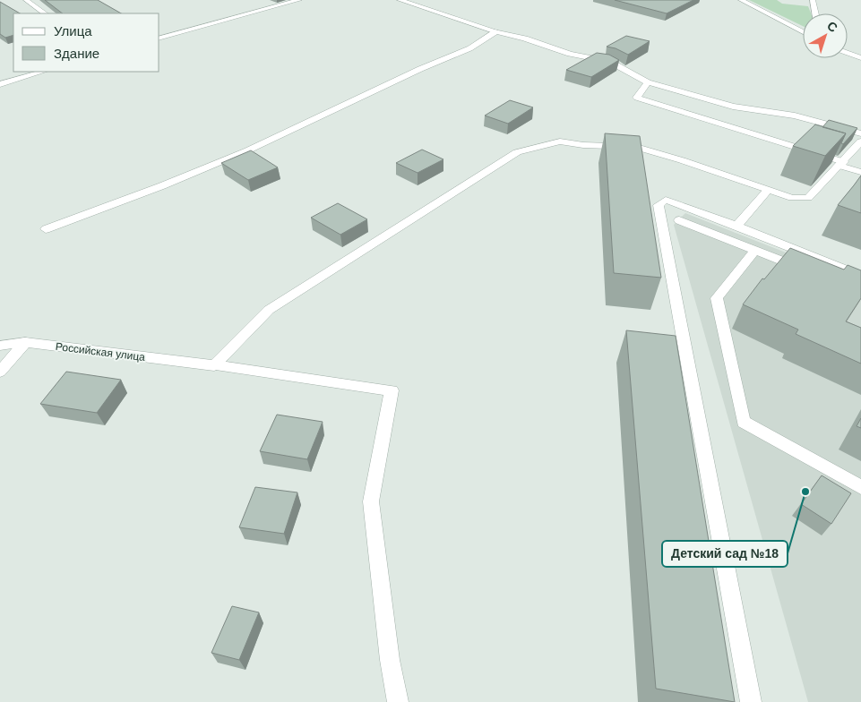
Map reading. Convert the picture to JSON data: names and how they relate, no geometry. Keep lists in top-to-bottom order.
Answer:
{
  "streets": {
    "street": ["Российская улица"]
  },
  "places": ["Детский сад №18"],
  "legend": ["Улица", "Здание"],
  "north": "top right"
}
